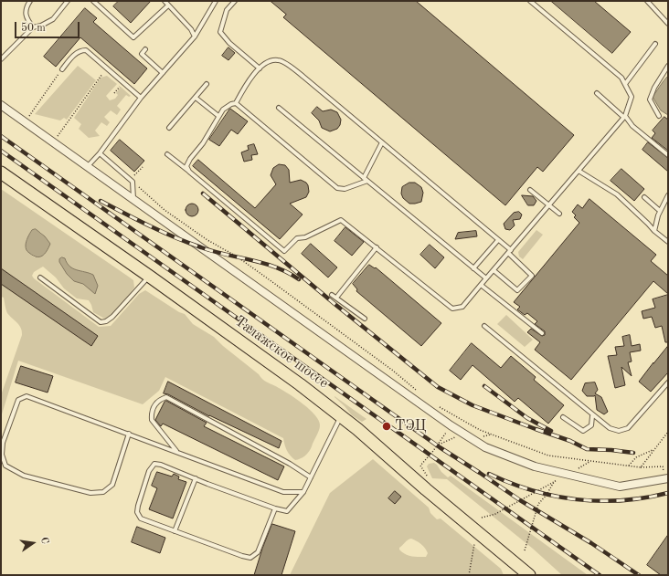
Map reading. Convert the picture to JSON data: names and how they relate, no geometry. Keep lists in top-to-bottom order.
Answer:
{
  "streets": {
    "main road": ["Талажское шоссе"]
  },
  "places": ["ТЭЦ"],
  "scale_bar": "50 m",
  "north": "right"
}
